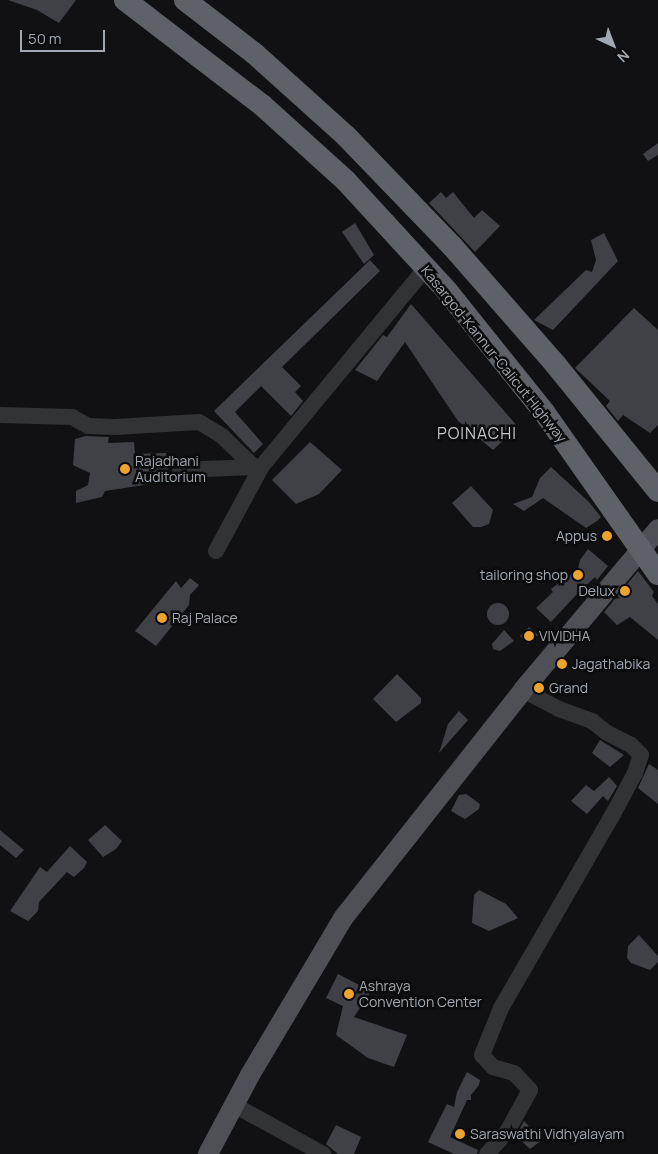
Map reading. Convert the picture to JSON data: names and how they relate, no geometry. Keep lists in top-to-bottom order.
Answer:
{
  "streets": {
    "highway": ["Kasargod-Kannur-Calicut Highway"]
  },
  "districts": ["POINACHI"],
  "places": [
    "Rajadhani Auditorium",
    "Appus",
    "tailoring shop",
    "Delux",
    "Raj Palace",
    "VIVIDHA",
    "Jagathabika",
    "Grand",
    "Ashraya Convention Center",
    "Saraswathi Vidhyalayam"
  ],
  "scale_bar": "50 m",
  "north": "bottom right"
}
